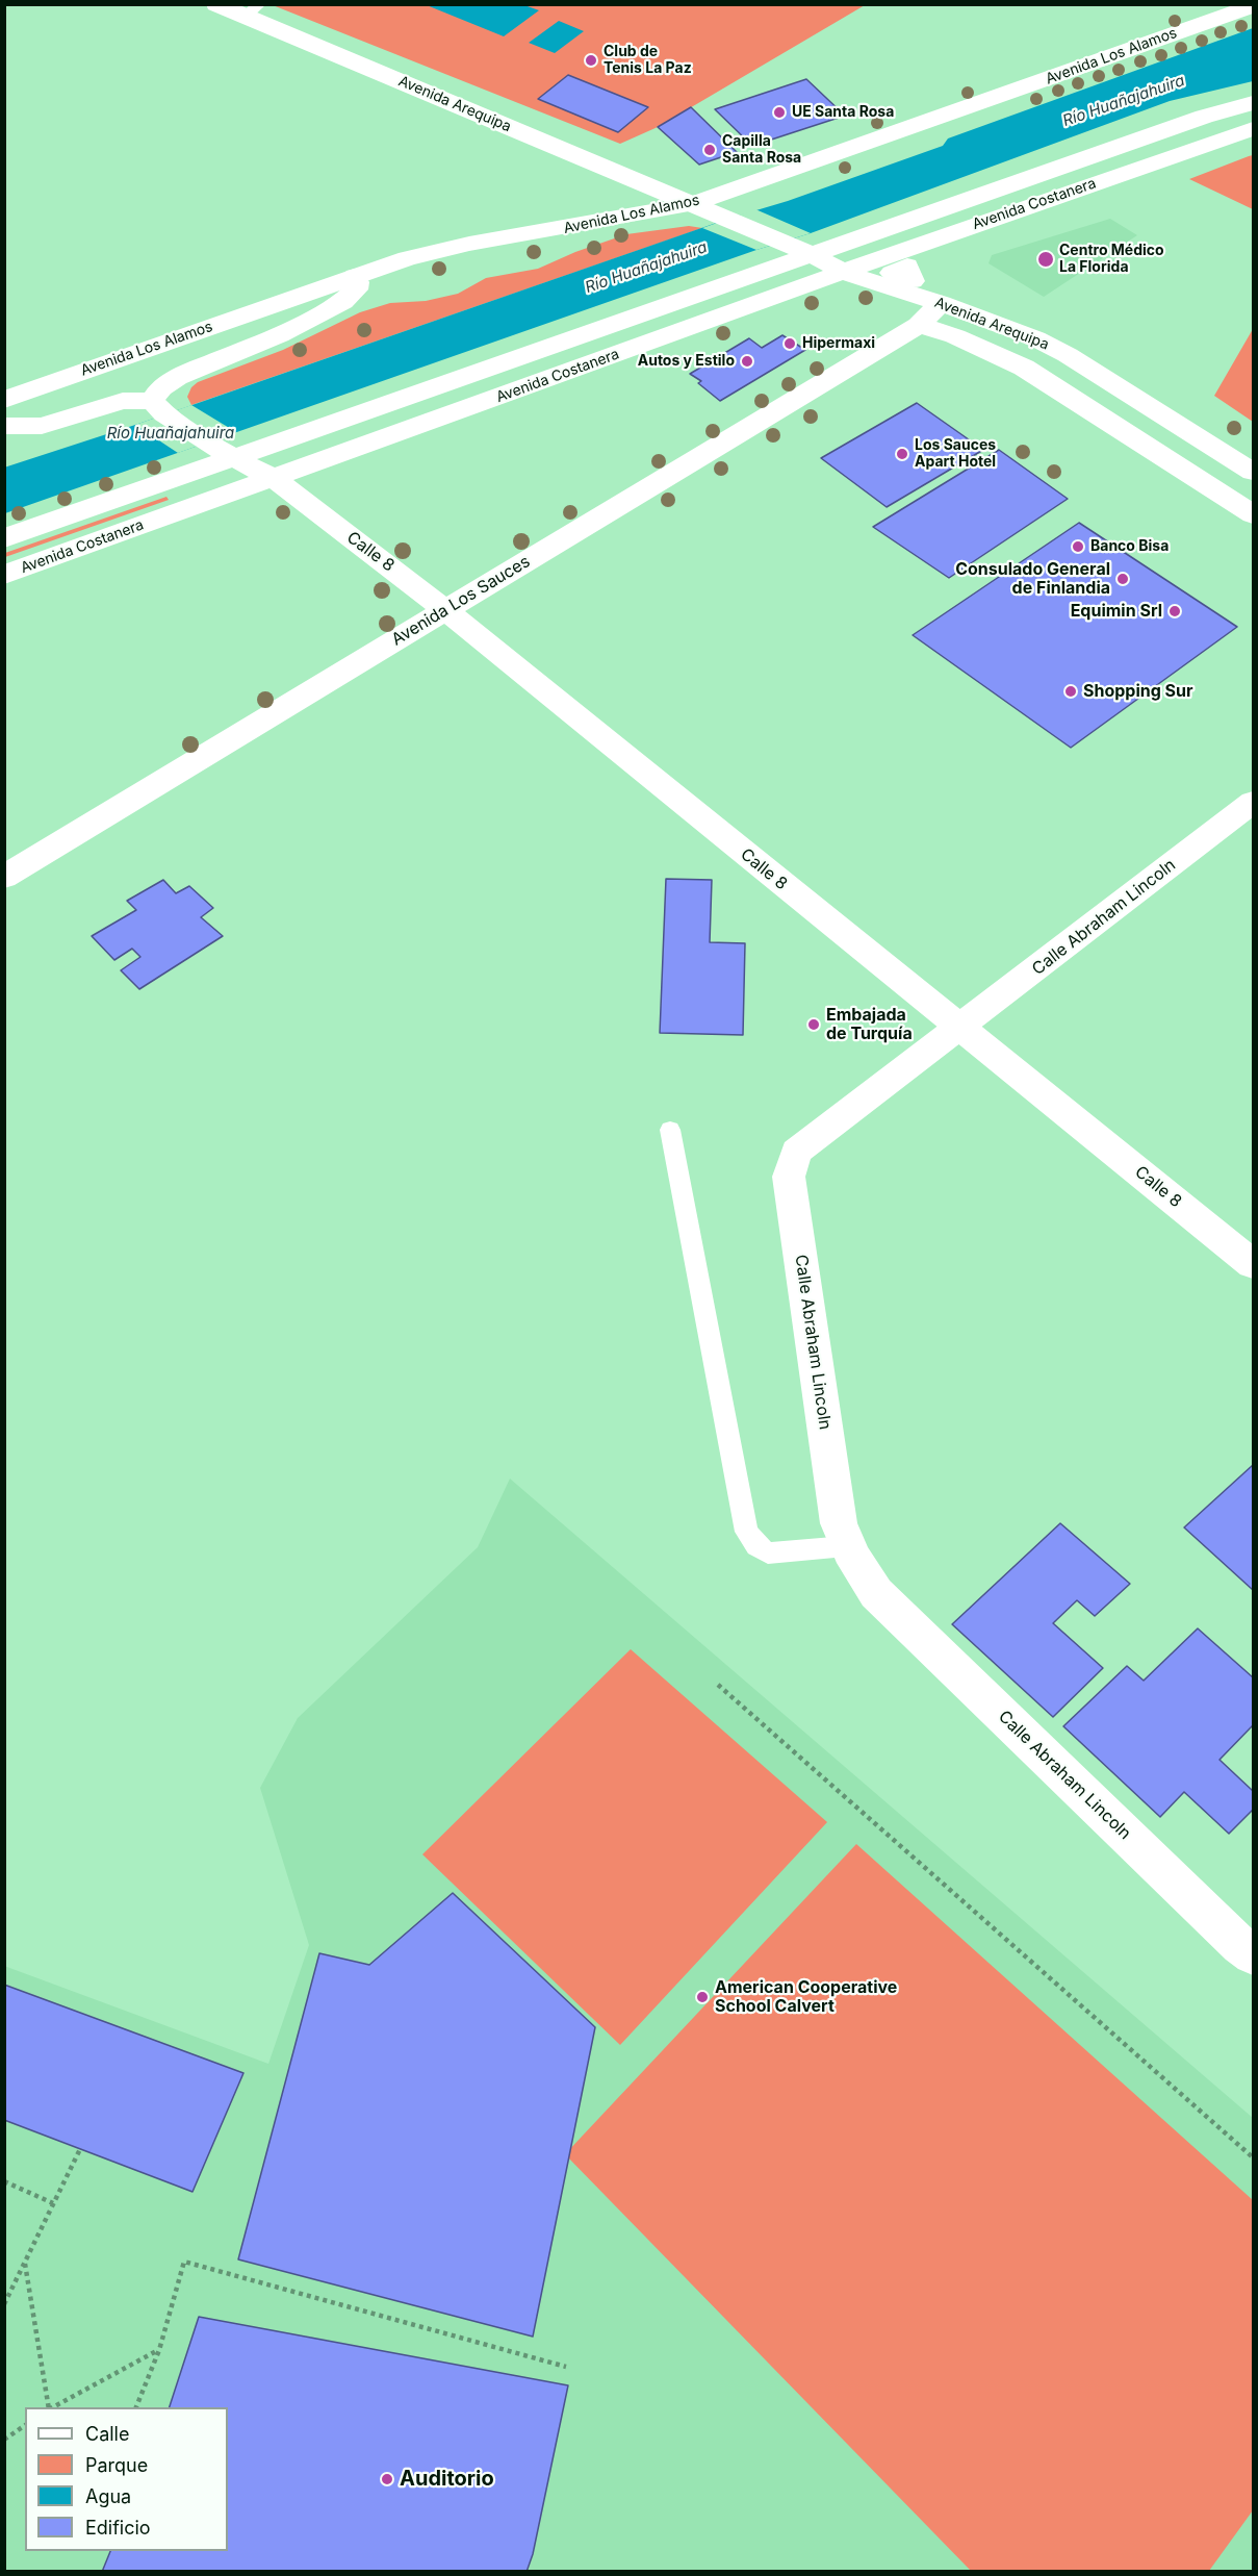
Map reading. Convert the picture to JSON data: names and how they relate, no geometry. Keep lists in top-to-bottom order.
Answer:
{
  "streets": {
    "main road": [
      "Avenida Los Alamos",
      "Avenida Arequipa",
      "Avenida Costanera",
      "Calle 8",
      "Avenida Los Sauces",
      "Calle Abraham Lincoln"
    ]
  },
  "crossings": [
    ["Avenida Los Alamos", "Avenida Arequipa"],
    ["Avenida Arequipa", "Avenida Costanera"],
    ["Avenida Arequipa", "Avenida Los Sauces"],
    ["Avenida Costanera", "Calle 8"],
    ["Calle 8", "Avenida Los Sauces"],
    ["Calle 8", "Calle Abraham Lincoln"]
  ],
  "water": ["Río Huañajahuira"],
  "places": [
    "Club de Tenis La Paz",
    "UE Santa Rosa",
    "Capilla Santa Rosa",
    "Centro Médico La Florida",
    "Hipermaxi",
    "Autos y Estilo",
    "Los Sauces Apart Hotel",
    "Banco Bisa",
    "Consulado General de Finlandia",
    "Equimin Srl",
    "Shopping Sur",
    "Embajada de Turquía",
    "American Cooperative School Calvert",
    "Auditorio"
  ],
  "legend": [
    "Calle",
    "Parque",
    "Agua",
    "Edificio"
  ]
}
